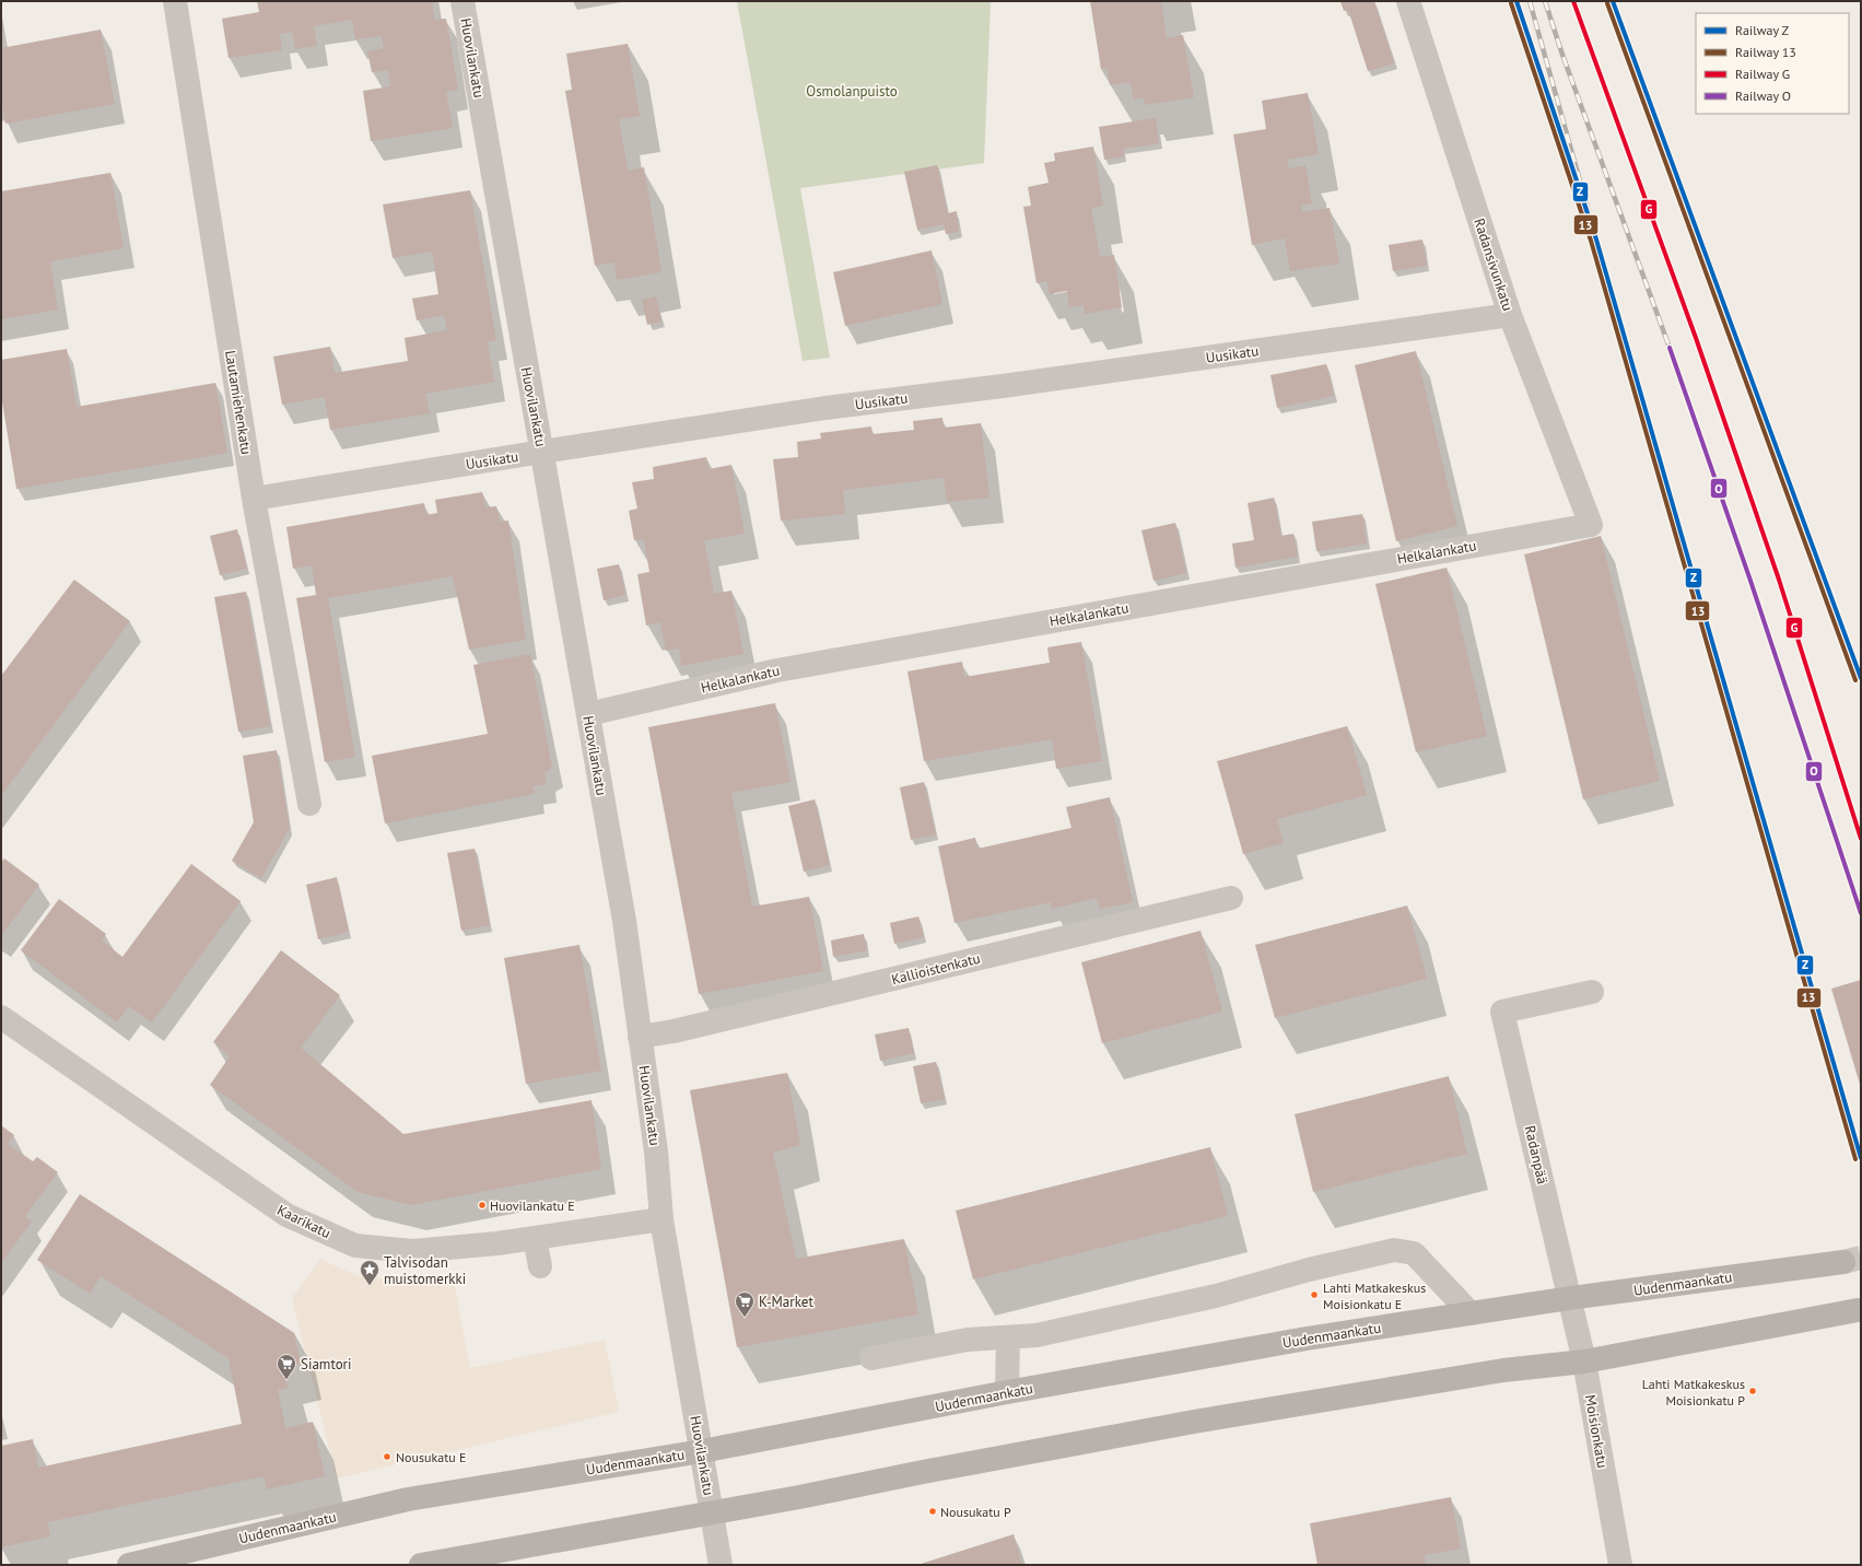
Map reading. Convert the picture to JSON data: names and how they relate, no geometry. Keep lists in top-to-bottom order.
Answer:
{
  "streets": {
    "main road": ["Uudenmaankatu"],
    "street": [
      "Huovilankatu",
      "Radansivunkatu",
      "Uusikatu",
      "Lautamiehenkatu",
      "Helkalankatu",
      "Kallioistenkatu",
      "Radanpää",
      "Kaarikatu",
      "Moisionkatu"
    ]
  },
  "crossings": [
    ["Huovilankatu", "Uusikatu"],
    ["Huovilankatu", "Helkalankatu"],
    ["Huovilankatu", "Kallioistenkatu"],
    ["Huovilankatu", "Kaarikatu"],
    ["Huovilankatu", "Uudenmaankatu"],
    ["Radansivunkatu", "Uusikatu"],
    ["Radansivunkatu", "Helkalankatu"],
    ["Uusikatu", "Lautamiehenkatu"],
    ["Radanpää", "Uudenmaankatu"],
    ["Radanpää", "Moisionkatu"],
    ["Uudenmaankatu", "Moisionkatu"]
  ],
  "parks": ["Osmolanpuisto"],
  "places": {
    "other": [
      "Huovilankatu E",
      "Lahti Matkakeskus Moisionkatu E",
      "Lahti Matkakeskus Moisionkatu P",
      "Nousukatu E",
      "Nousukatu P"
    ],
    "place": ["Talvisodan muistomerkki"],
    "supermarket": ["K-Market", "Siamtori"]
  },
  "lines": [
    "rail line Z",
    "rail line G",
    "rail line 13",
    "rail line O"
  ],
  "legend": [
    "Railway Z",
    "Railway 13",
    "Railway G",
    "Railway O"
  ]
}
